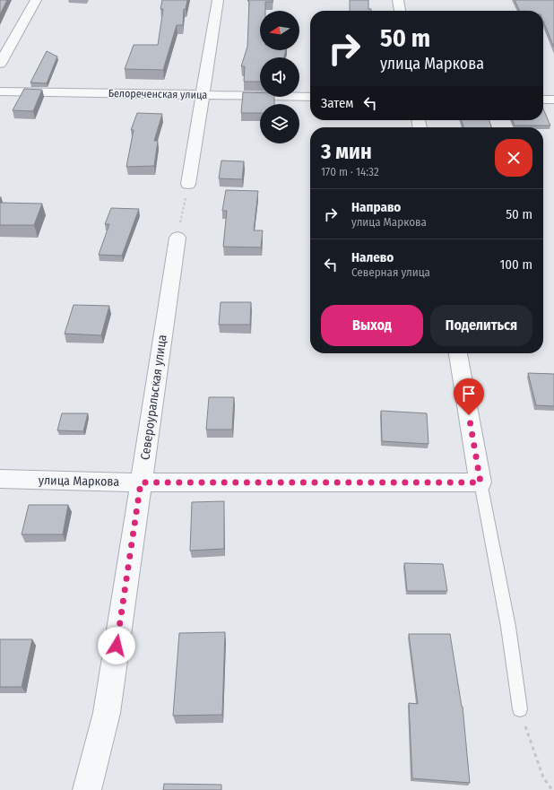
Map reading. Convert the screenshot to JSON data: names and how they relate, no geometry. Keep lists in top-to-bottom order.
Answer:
{
  "streets": {
    "street": ["Белореченская улица", "Североуральская улица", "улица Маркова"]
  },
  "crossings": [
    ["Североуральская улица", "улица Маркова"]
  ],
  "north": "left",
  "page": {
    "turn": ["50 m", "улица Маркова"],
    "then": "Затем",
    "heading": ["3 мин", "170 m · 14:32"],
    "list": [
      {
        "name": "Направо",
        "note": "улица Маркова",
        "value": "50 m"
      },
      {
        "name": "Налево",
        "note": "Северная улица",
        "value": "100 m"
      }
    ],
    "buttons": ["Выход", "Поделиться"]
  }
}
